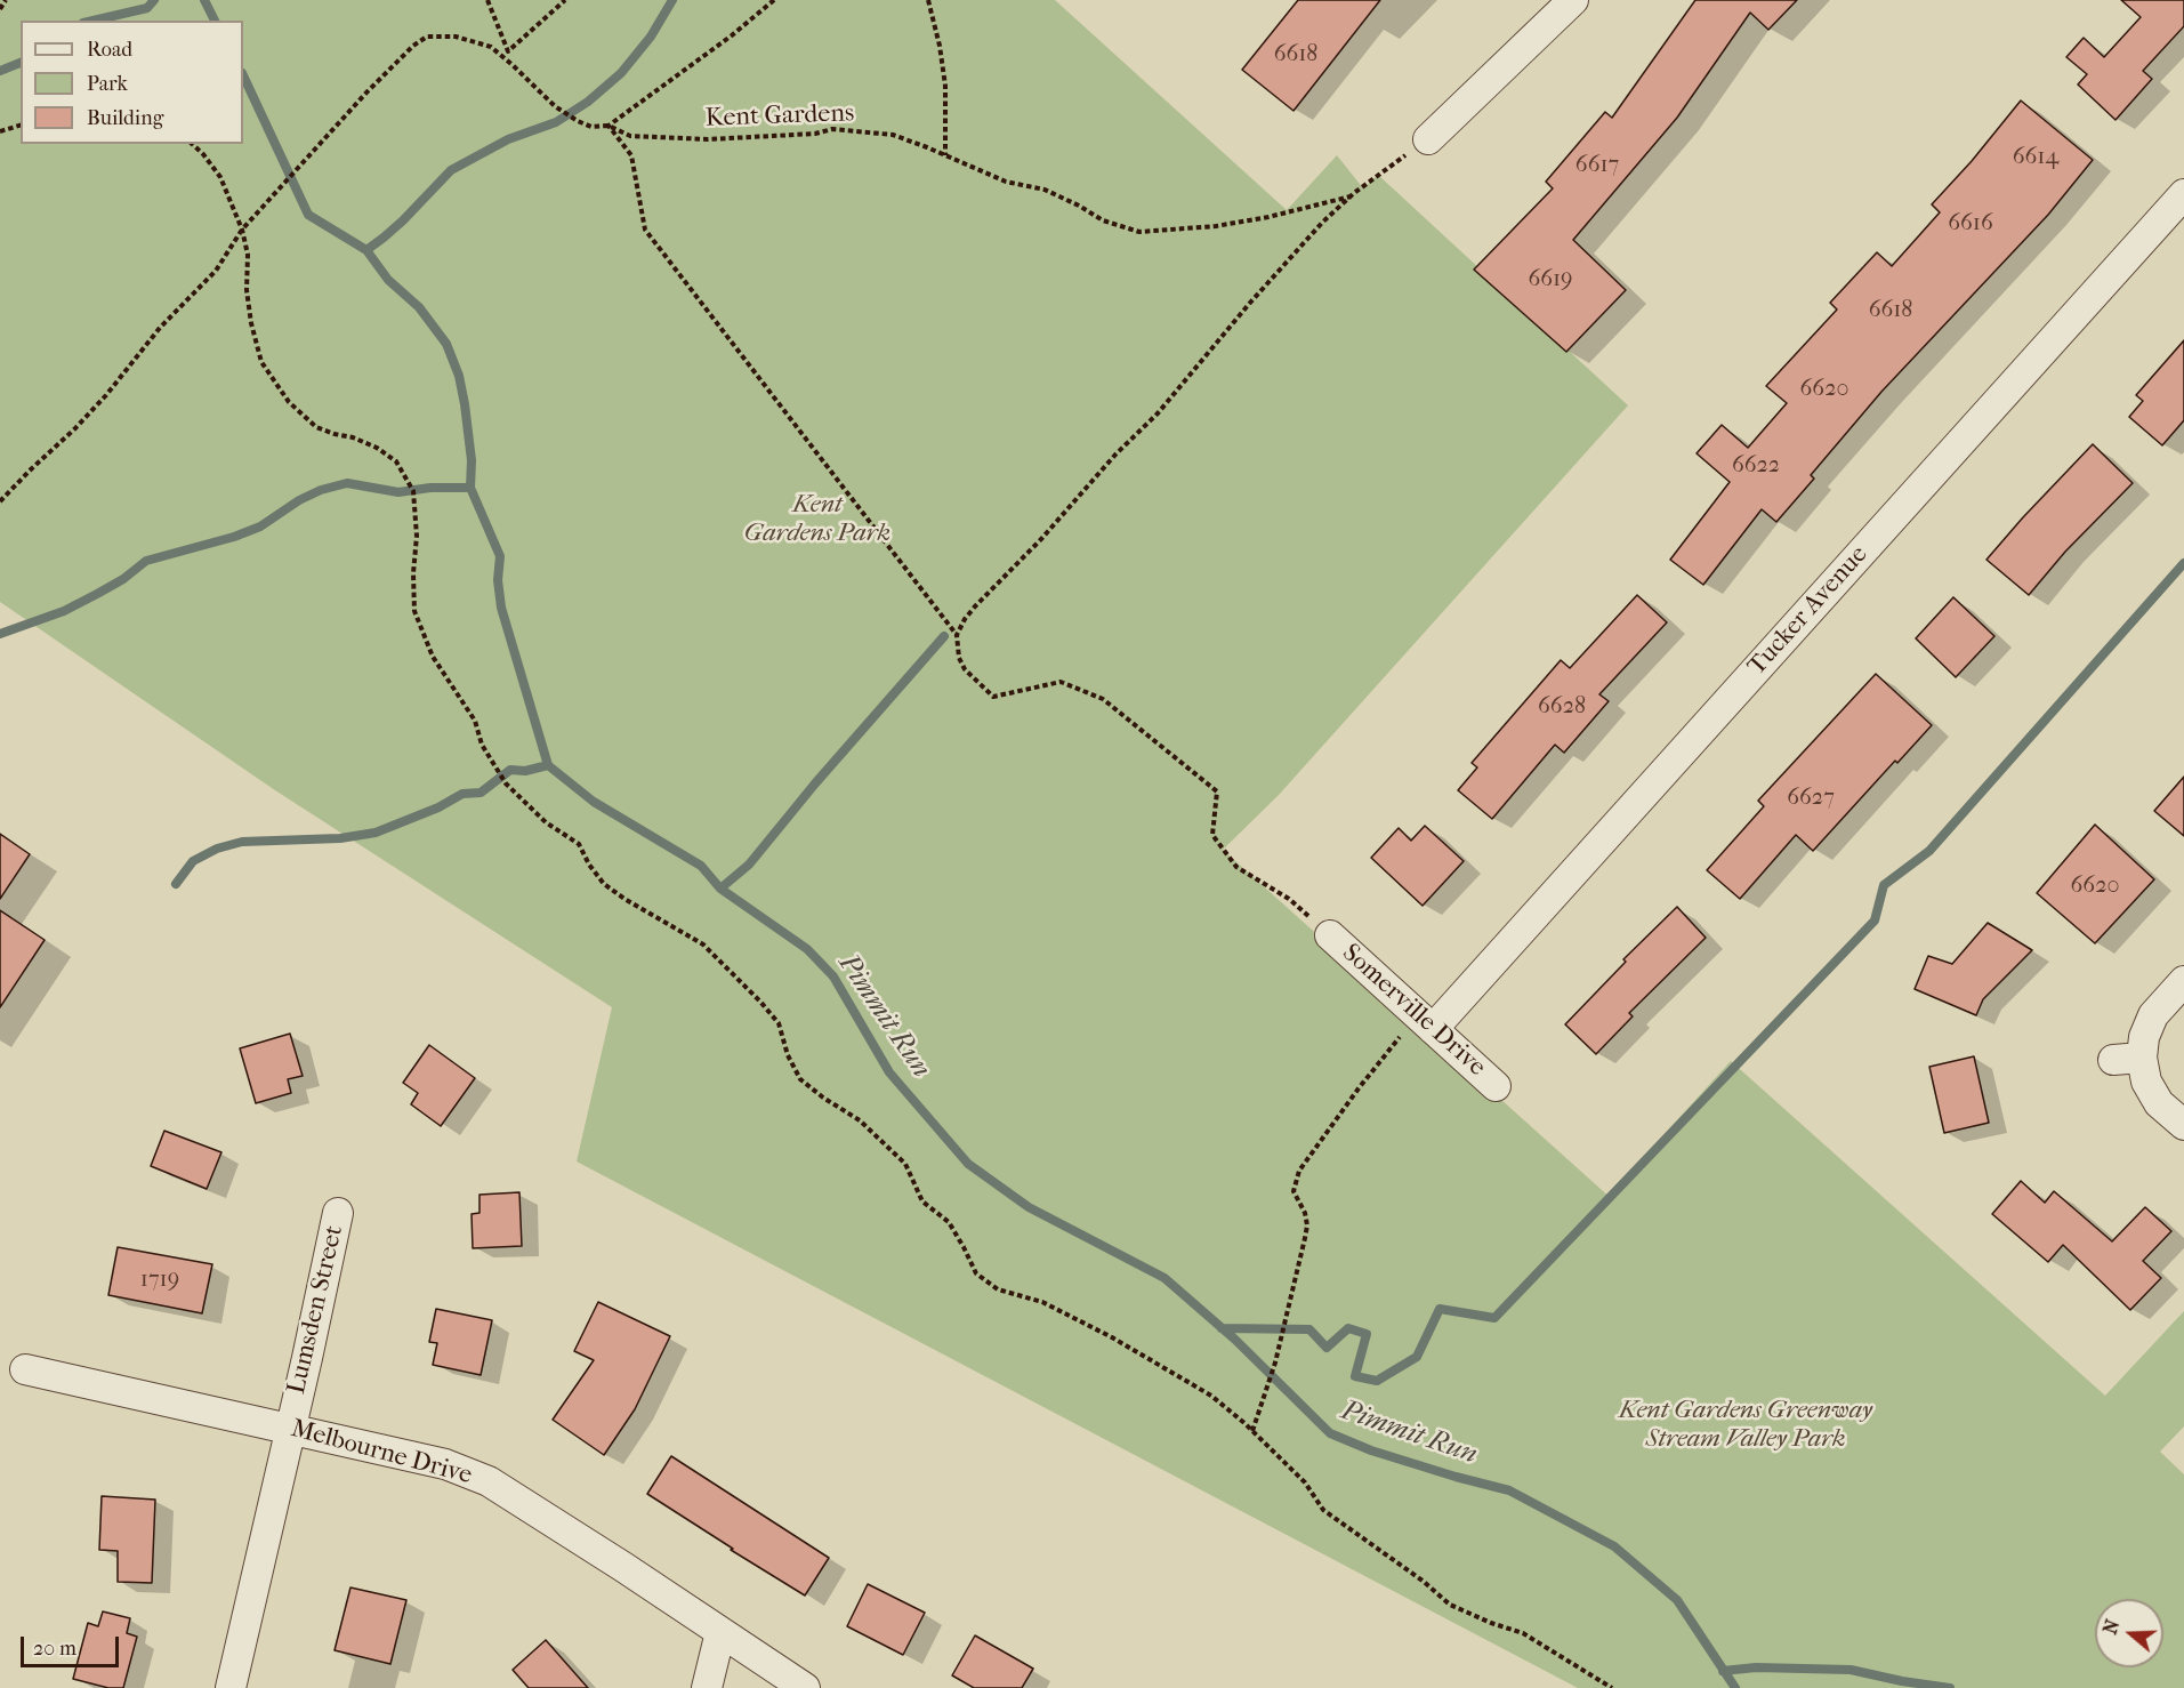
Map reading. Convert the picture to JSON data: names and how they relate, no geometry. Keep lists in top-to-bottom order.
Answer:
{
  "streets": {
    "street": [
      "Tucker Avenue",
      "Somerville Drive",
      "Lumsden Street",
      "Melbourne Drive"
    ],
    "path": ["Kent Gardens"]
  },
  "crossings": [
    ["Tucker Avenue", "Somerville Drive"],
    ["Lumsden Street", "Melbourne Drive"]
  ],
  "water": ["Pimmit Run"],
  "parks": ["Kent Gardens Park", "Kent Gardens Greenway Stream Valley Park"],
  "house_numbers": [
    "6618",
    "6614",
    "6617",
    "6616",
    "6619",
    "6618",
    "6620",
    "6622",
    "6628",
    "6627",
    "6620",
    "1719"
  ],
  "legend": ["Road", "Park", "Building"],
  "scale_bar": "20 m",
  "north": "left"
}
